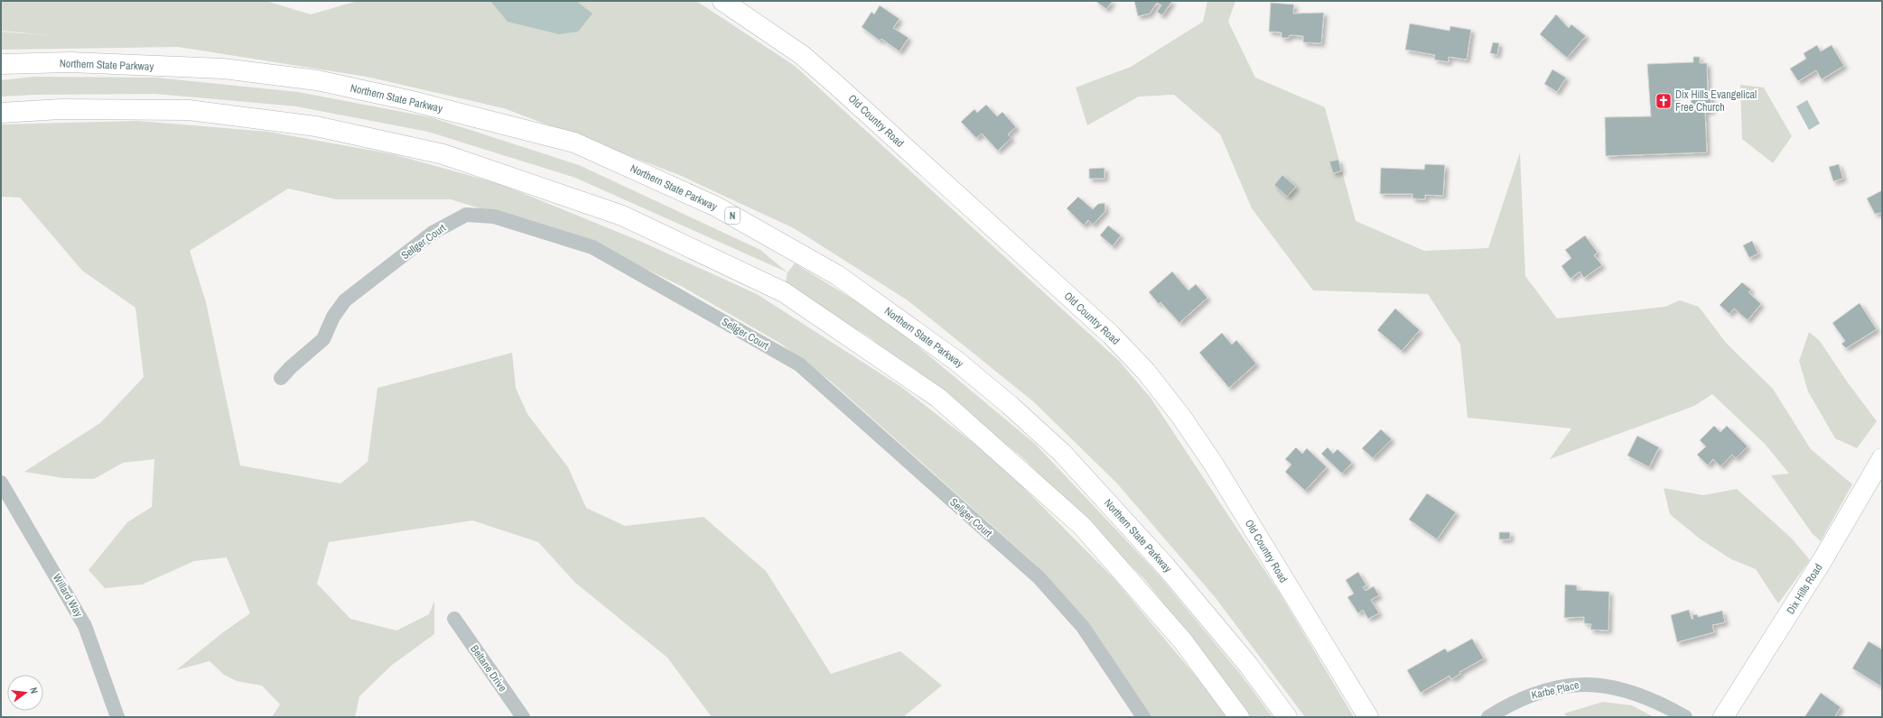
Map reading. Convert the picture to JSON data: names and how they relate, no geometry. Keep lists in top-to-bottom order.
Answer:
{
  "streets": {
    "main road": [
      "Northern State Parkway",
      "Old Country Road",
      "N",
      "Dix Hills Road"
    ],
    "street": [
      "Sellger Court",
      "Willard Way",
      "Beltane Drive",
      "Karbe Place"
    ]
  },
  "places": {
    "church": ["Dix Hills Evangelical Free Church"]
  },
  "north": "right"
}
